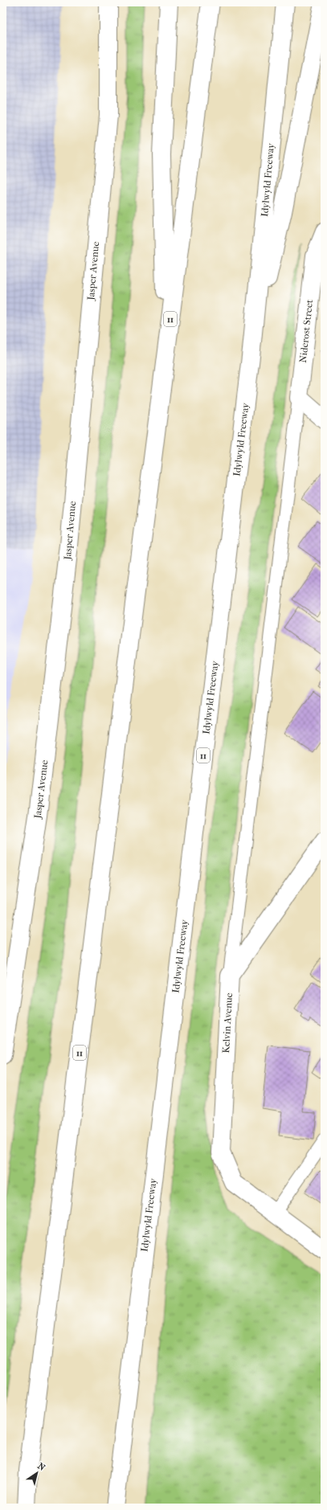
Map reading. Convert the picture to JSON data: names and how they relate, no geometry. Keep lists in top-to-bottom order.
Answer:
{
  "streets": {
    "main road": [
      "Idylwyld Freeway",
      "Jasper Avenue",
      "11",
      "Niderost Street",
      "Kelvin Avenue"
    ]
  },
  "north": "top right"
}
